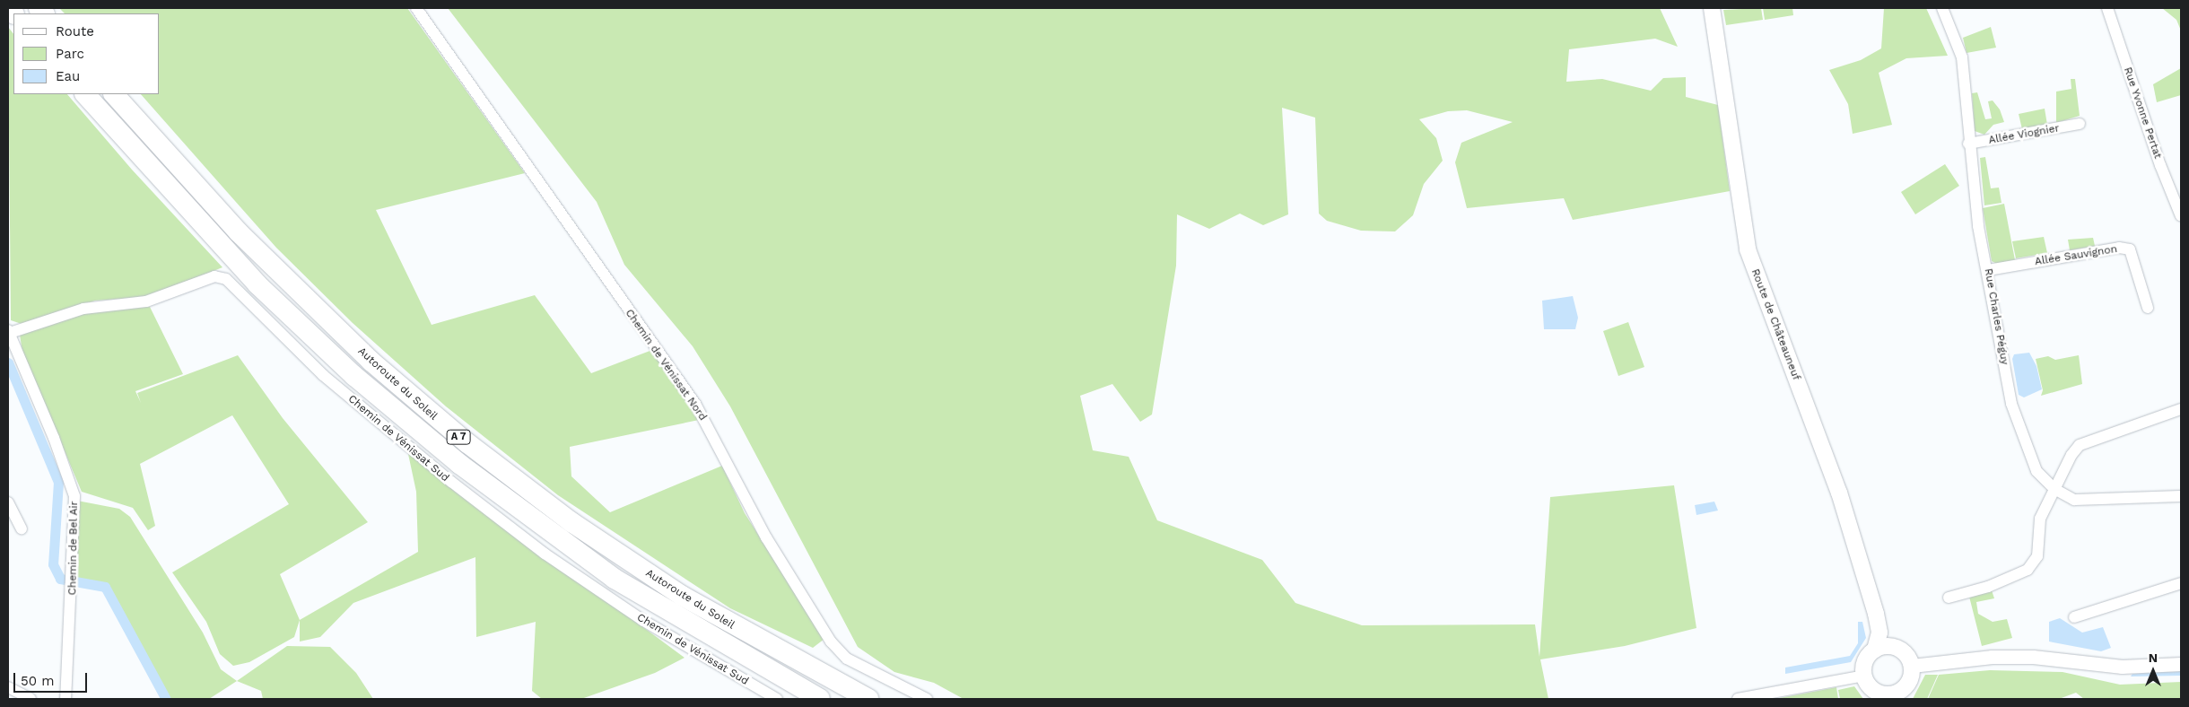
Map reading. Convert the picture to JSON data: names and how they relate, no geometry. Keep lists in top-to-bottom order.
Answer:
{
  "streets": {
    "highway": ["Autoroute du Soleil", "A 7"],
    "main road": ["Route de Châteauneuf"],
    "street": [
      "Rue Yvonne Pertat",
      "Allée Viognier",
      "Allée Sauvignon",
      "Rue Charles Péguy",
      "Chemin de Vénissat Nord",
      "Chemin de Vénissat Sud",
      "Chemin de Bel Air"
    ]
  },
  "crossings": [
    ["Allée Viognier", "Rue Charles Péguy"],
    ["Allée Sauvignon", "Rue Charles Péguy"],
    ["Chemin de Vénissat Sud", "Chemin de Bel Air"]
  ],
  "legend": ["Route", "Parc", "Eau"],
  "scale_bar": "50 m",
  "north": "top"
}
